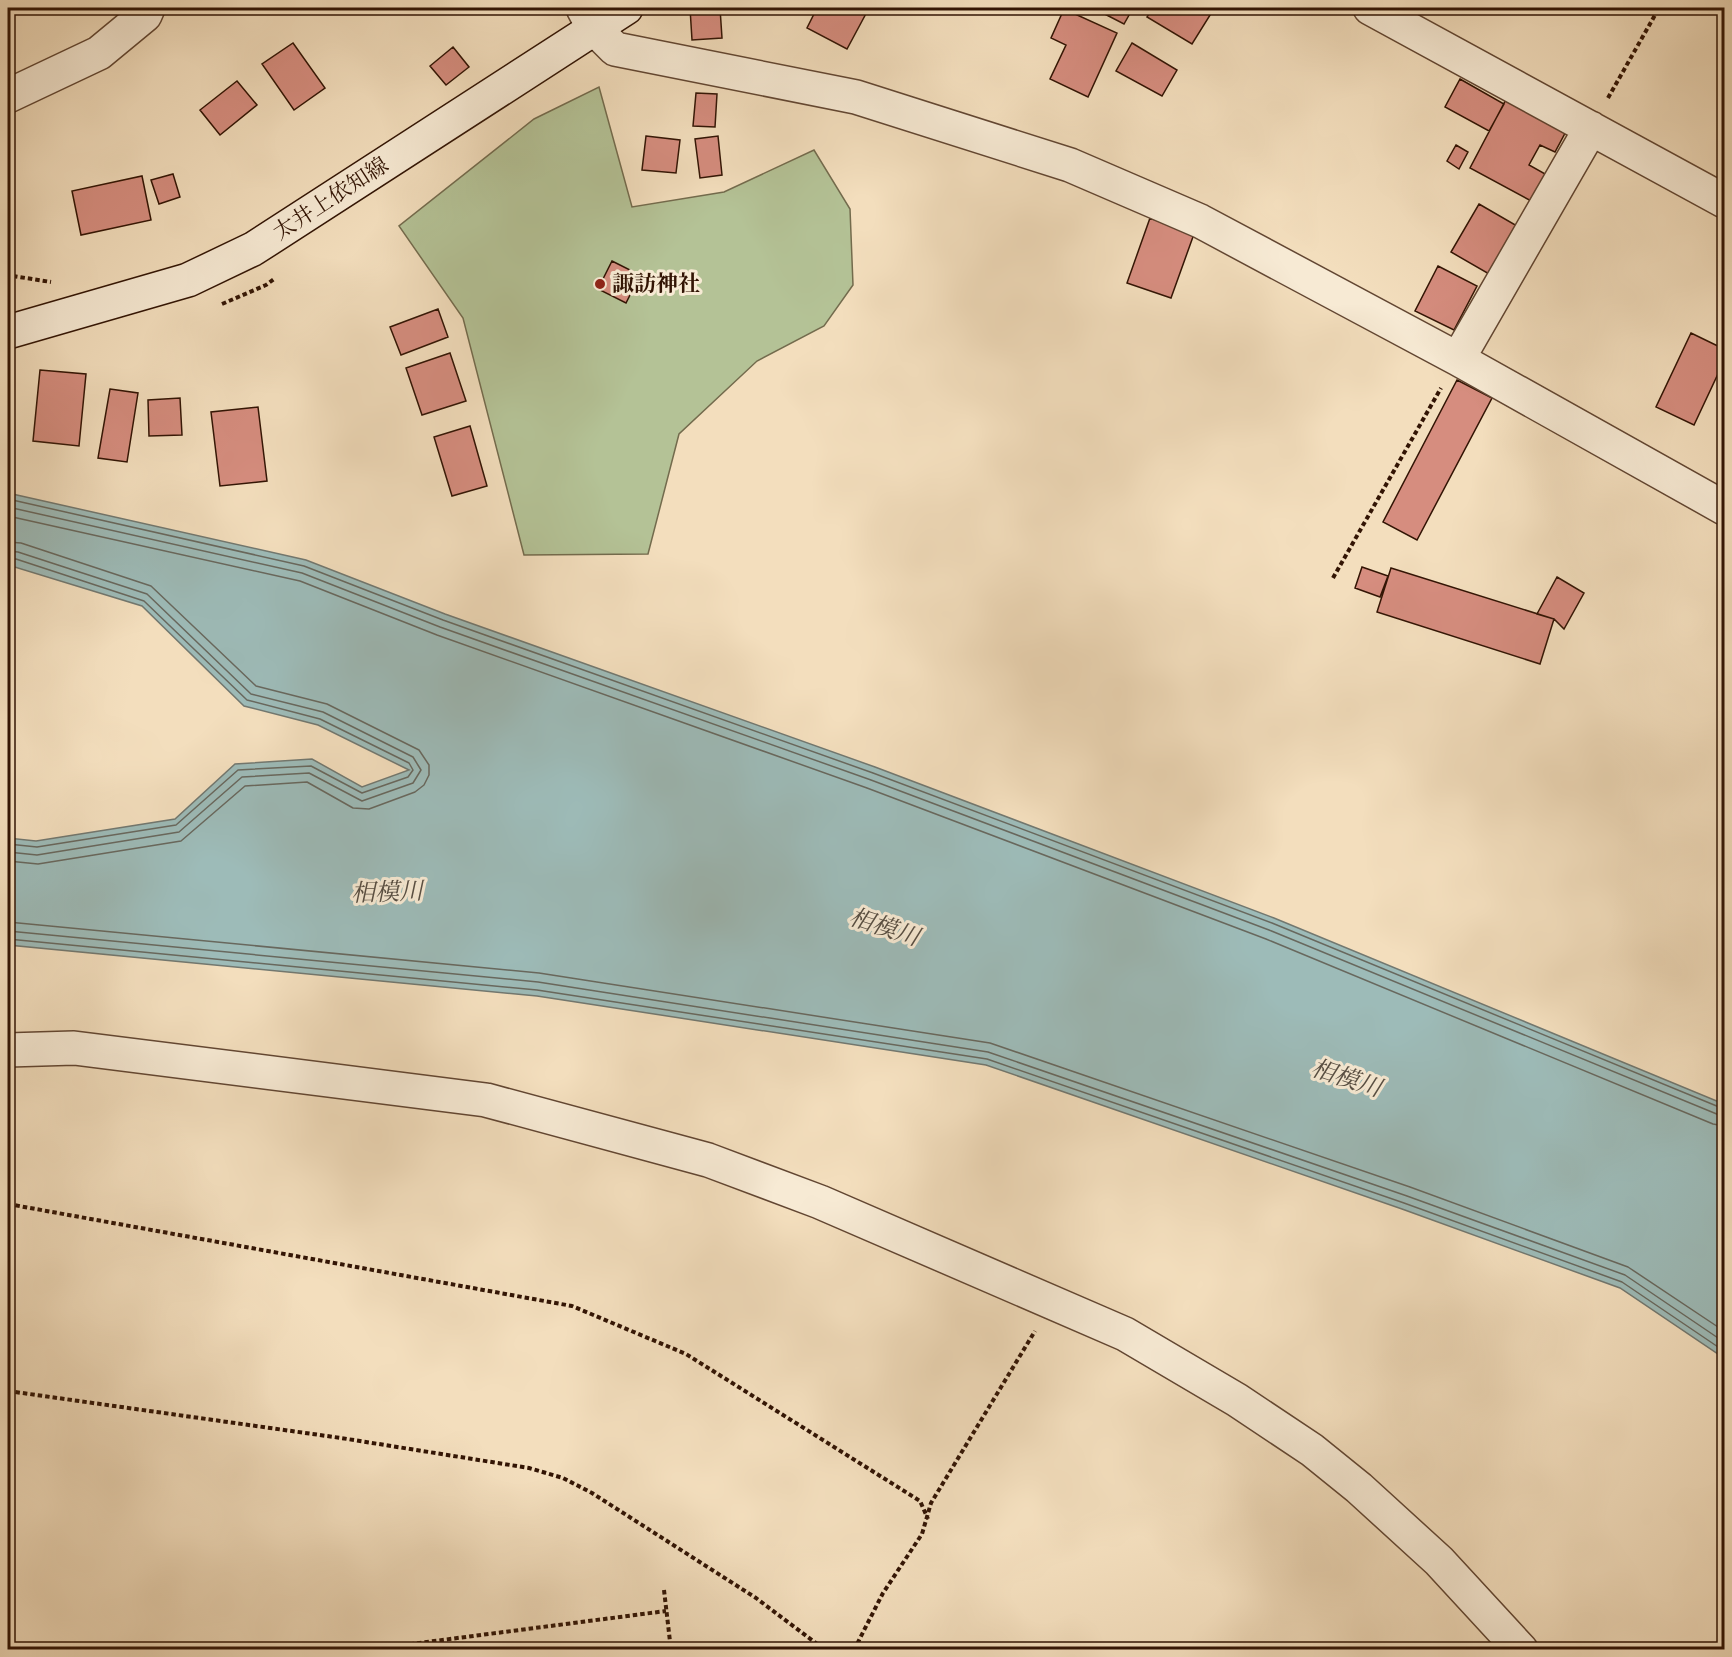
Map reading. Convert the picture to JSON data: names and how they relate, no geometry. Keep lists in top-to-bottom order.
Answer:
{
  "streets": {
    "street": ["太井上依知線"]
  },
  "water": ["相模川"],
  "places": ["諏訪神社"]
}
